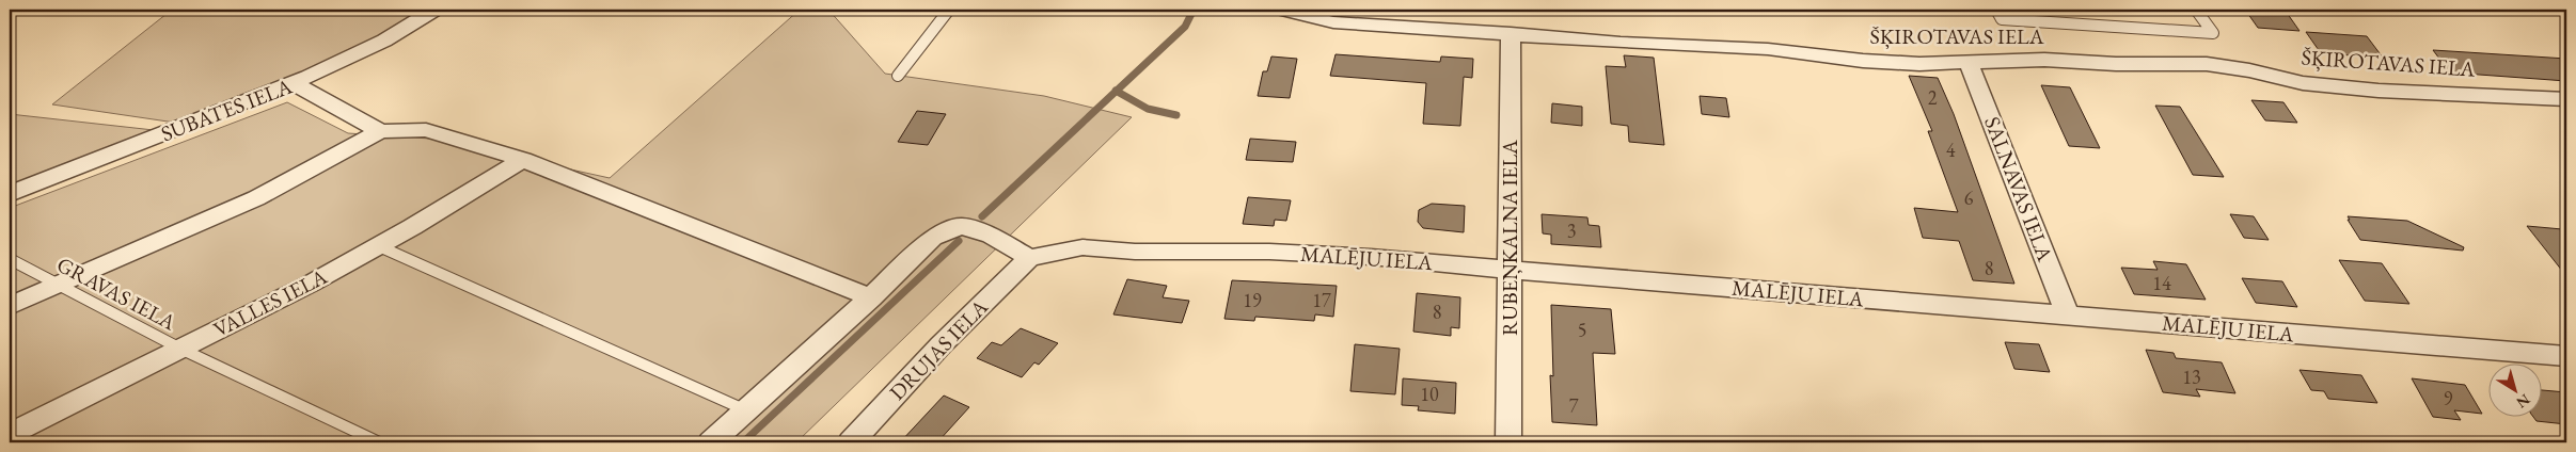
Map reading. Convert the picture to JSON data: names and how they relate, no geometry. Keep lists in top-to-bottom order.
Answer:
{
  "streets": {
    "street": [
      "ŠĶIROTAVAS IELA",
      "SUBATES IELA",
      "SALNAVAS IELA",
      "RUBEŅKALNA IELA",
      "MALĒJU IELA",
      "VALLES IELA",
      "DRUJAS IELA"
    ],
    "lane": ["GRAVAS IELA"]
  },
  "crossings": [
    ["ŠĶIROTAVAS IELA", "SALNAVAS IELA"],
    ["ŠĶIROTAVAS IELA", "RUBEŅKALNA IELA"],
    ["SALNAVAS IELA", "MALĒJU IELA"],
    ["RUBEŅKALNA IELA", "MALĒJU IELA"],
    ["MALĒJU IELA", "DRUJAS IELA"],
    ["GRAVAS IELA", "VALLES IELA"]
  ],
  "house_numbers": [
    "2",
    "4",
    "6",
    "3",
    "8",
    "14",
    "19",
    "17",
    "8",
    "5",
    "13",
    "10",
    "9",
    "7"
  ],
  "north": "bottom right"
}
